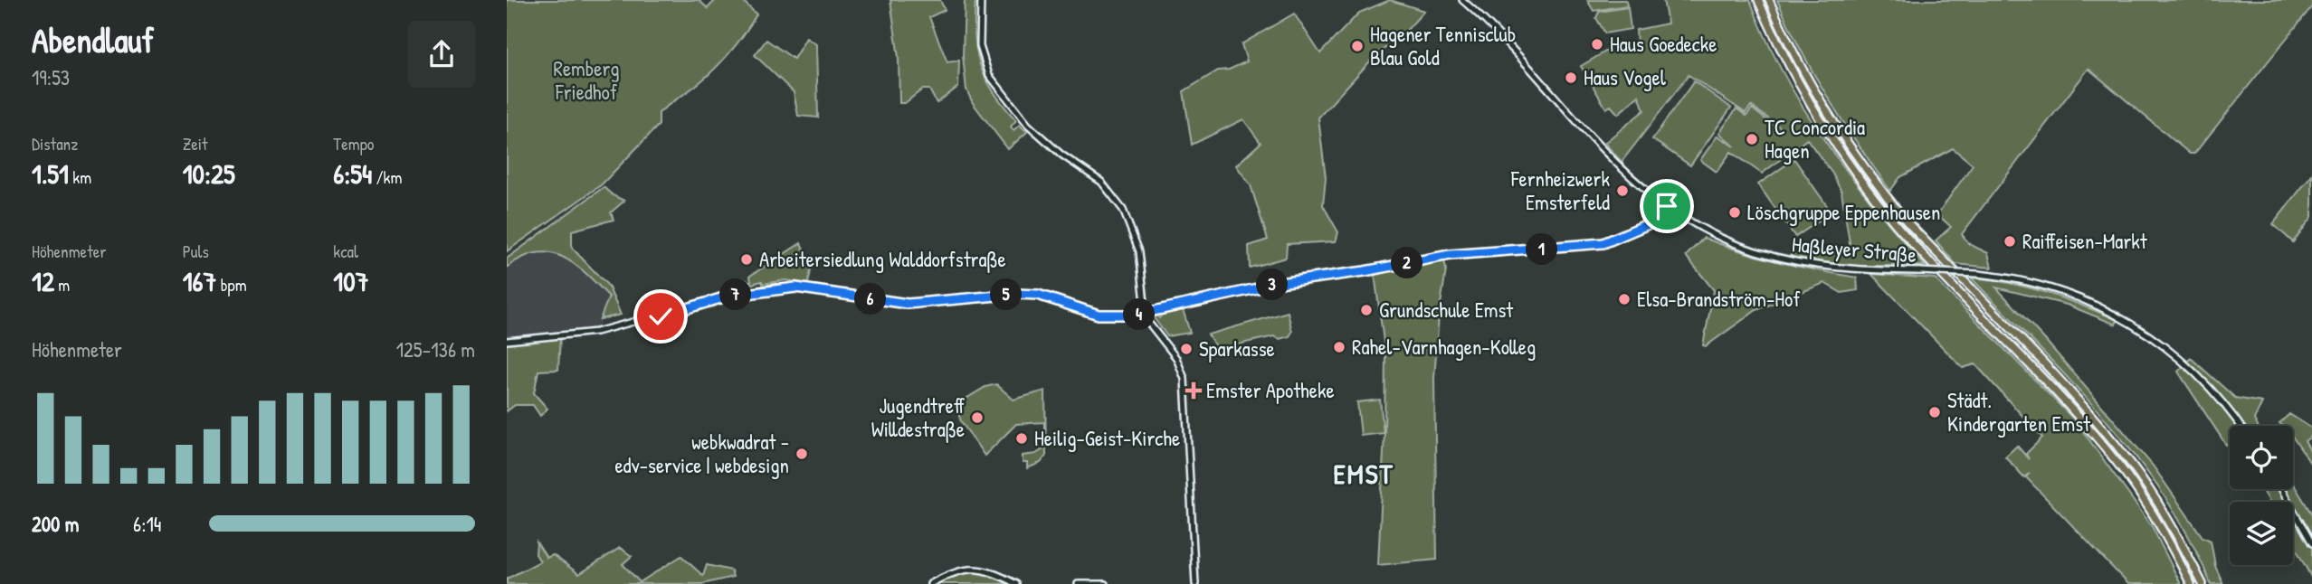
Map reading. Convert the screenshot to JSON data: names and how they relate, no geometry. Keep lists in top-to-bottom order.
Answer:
{
  "streets": {
    "main road": ["Haßleyer Straße"]
  },
  "districts": ["EMST"],
  "parks": ["Remberg Friedhof"],
  "places": {
    "other": [
      "Haus Goedecke",
      "Hagener Tennisclub Blau Gold",
      "Haus Vogel",
      "TC Concordia Hagen",
      "Fernheizwerk Emsterfeld",
      "Löschgruppe Eppenhausen",
      "Raiffeisen-Markt",
      "Arbeitersiedlung Walddorfstraße",
      "Elsa-Brandström-Hof",
      "Grundschule Emst",
      "Rahel-Varnhagen-Kolleg",
      "Sparkasse",
      "Städt. Kindergarten Emst",
      "Jugendtreff Willdestraße",
      "Heilig-Geist-Kirche",
      "webkwadrat - edv-service | webdesign"
    ],
    "health": ["Emster Apotheke"]
  },
  "page": {
    "heading": ["Abendlauf", "19:53"],
    "stats": [
      ["Distanz", "1.51 km"],
      ["Zeit", "10:25"],
      ["Tempo", "6:54 /km"],
      ["Höhenmeter", "12 m"],
      ["Puls", "167 bpm"],
      ["kcal", "107"]
    ],
    "pins": [
      "1",
      "2",
      "3",
      "5",
      "7",
      "6",
      "4"
    ],
    "chart": ["Höhenmeter", "125–136 m"],
    "list": [
      {
        "name": "200 m",
        "note": "6:14"
      }
    ]
  }
}
